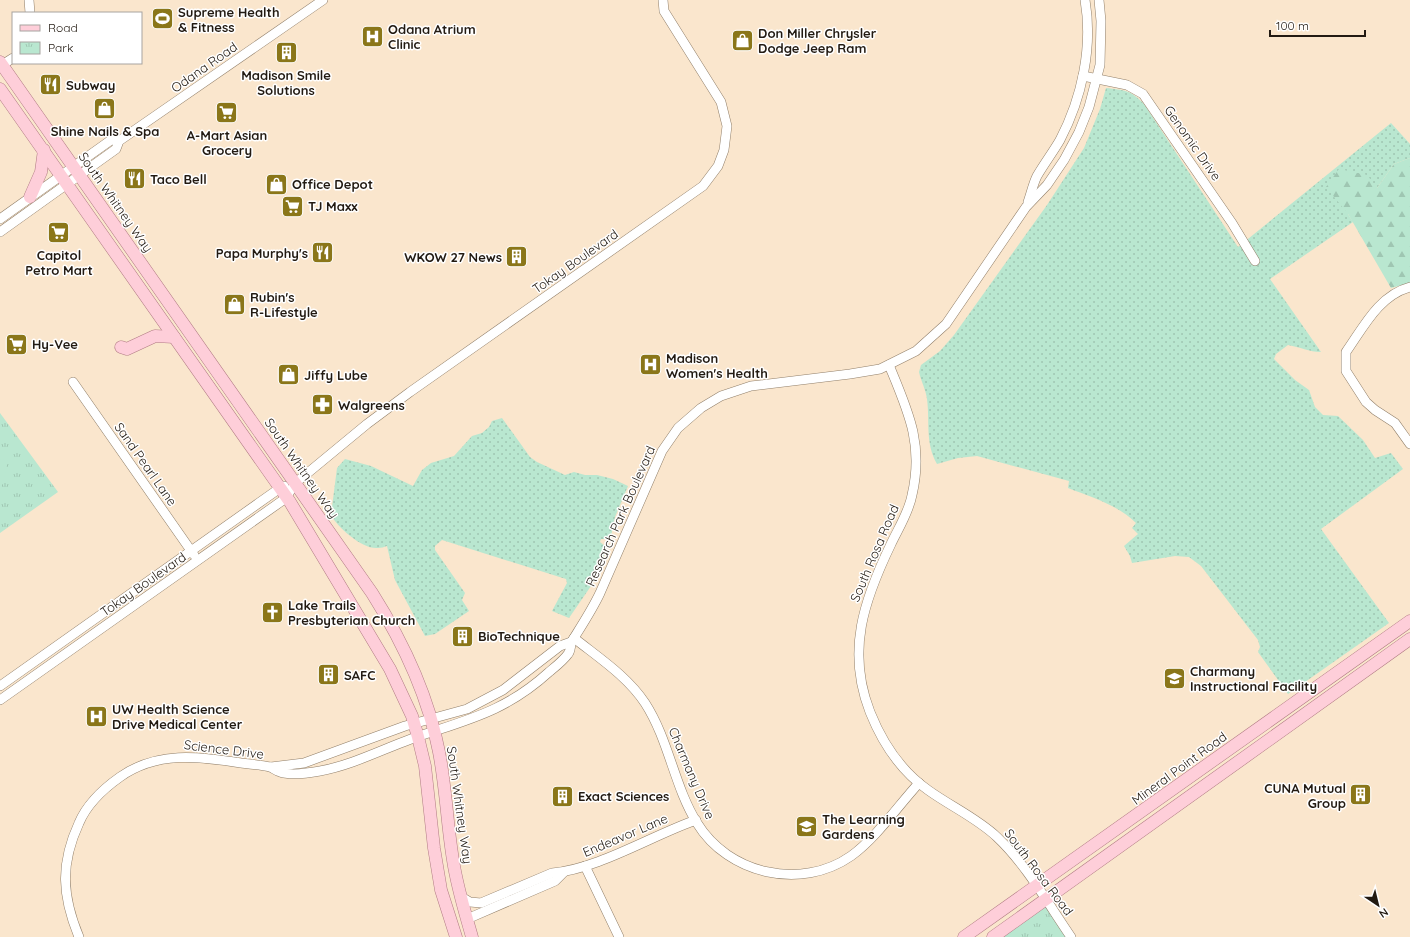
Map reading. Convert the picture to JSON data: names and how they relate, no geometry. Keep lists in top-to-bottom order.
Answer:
{
  "streets": {
    "main road": ["South Whitney Way", "Mineral Point Road"],
    "street": [
      "Odana Road",
      "Genomic Drive",
      "Tokay Boulevard",
      "Sand Pearl Lane",
      "Research Park Boulevard",
      "South Rosa Road",
      "Science Drive",
      "Charmany Drive",
      "Endeavor Lane"
    ]
  },
  "crossings": [
    ["Odana Road", "South Whitney Way"],
    ["Genomic Drive", "Research Park Boulevard"],
    ["South Whitney Way", "Tokay Boulevard"],
    ["South Whitney Way", "Research Park Boulevard"],
    ["South Whitney Way", "Science Drive"],
    ["South Whitney Way", "Endeavor Lane"],
    ["Tokay Boulevard", "Sand Pearl Lane"],
    ["Research Park Boulevard", "South Rosa Road"],
    ["Research Park Boulevard", "Science Drive"],
    ["Research Park Boulevard", "Charmany Drive"],
    ["South Rosa Road", "Mineral Point Road"],
    ["South Rosa Road", "Charmany Drive"],
    ["Charmany Drive", "Endeavor Lane"]
  ],
  "places": {
    "sports": ["Supreme Health & Fitness"],
    "hospital": ["Odana Atrium Clinic", "Madison Women's Health", "UW Health Science Drive Medical Center"],
    "shop": [
      "Don Miller Chrysler Dodge Jeep Ram",
      "Shine Nails & Spa",
      "Office Depot",
      "Rubin's R-Lifestyle",
      "Jiffy Lube"
    ],
    "building": [
      "Madison Smile Solutions",
      "WKOW 27 News",
      "BioTechnique",
      "SAFC",
      "CUNA Mutual Group",
      "Exact Sciences"
    ],
    "restaurant": ["Subway", "Taco Bell", "Papa Murphy's"],
    "supermarket": [
      "A-Mart Asian Grocery",
      "TJ Maxx",
      "Capitol Petro Mart",
      "Hy-Vee"
    ],
    "pharmacy": ["Walgreens"],
    "church": ["Lake Trails Presbyterian Church"],
    "school or university": ["Charmany Instructional Facility", "The Learning Gardens"]
  },
  "legend": ["Road", "Park"],
  "scale_bar": "100 m",
  "north": "bottom right"
}
